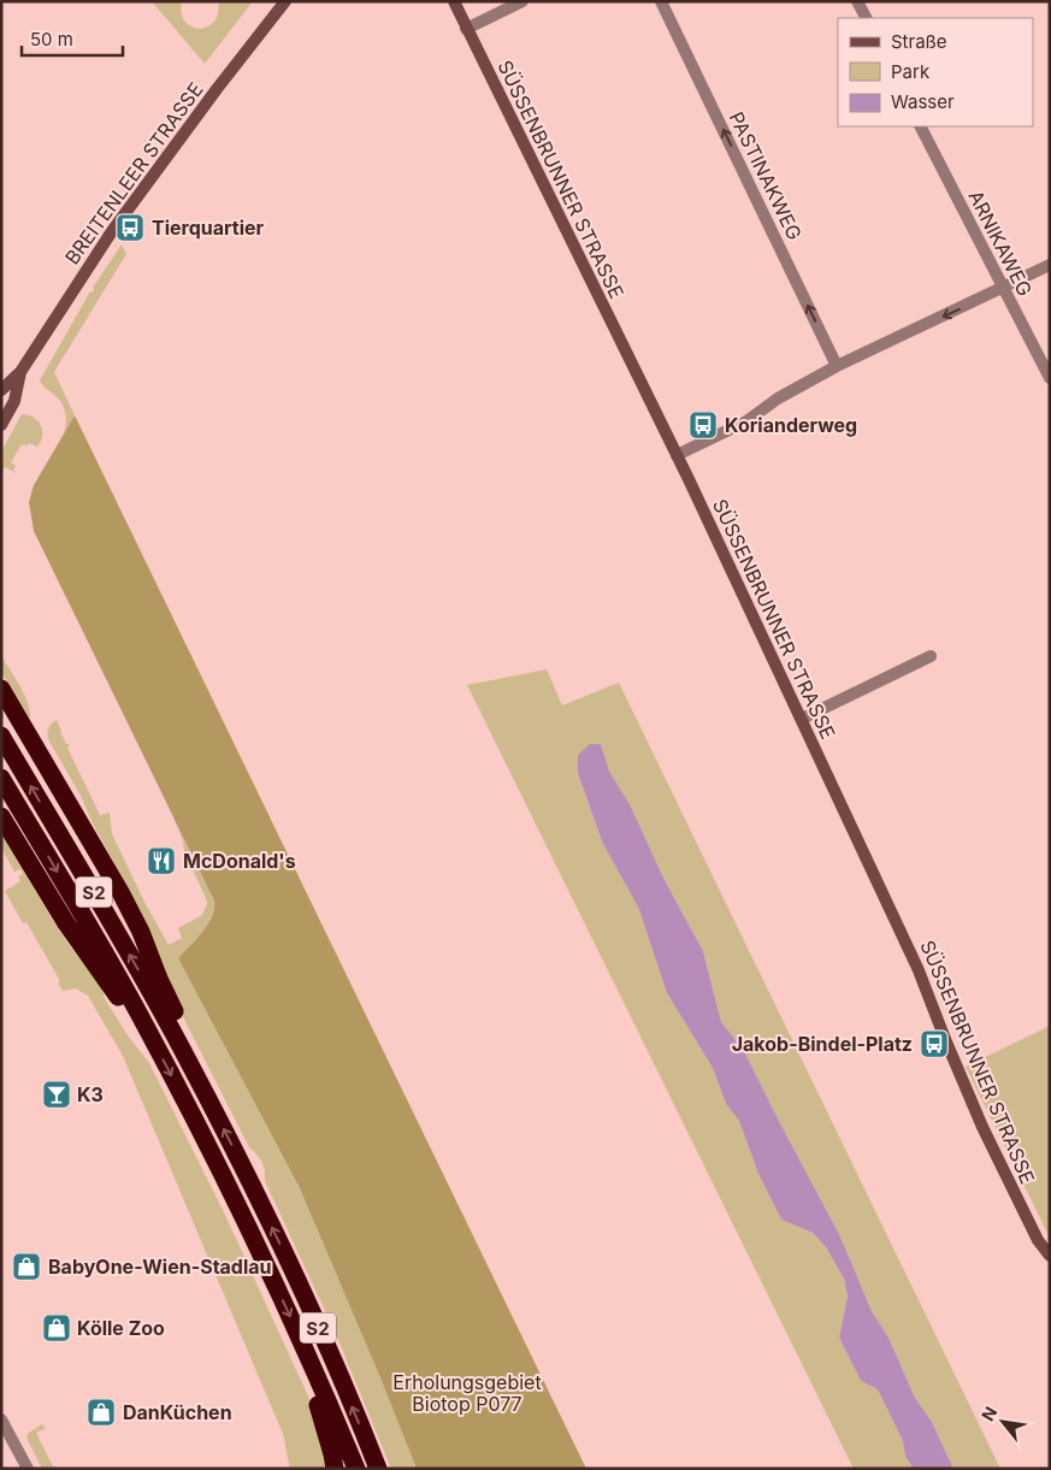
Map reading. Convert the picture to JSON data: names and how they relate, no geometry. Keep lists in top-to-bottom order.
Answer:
{
  "streets": {
    "highway": ["S2"],
    "street": [
      "BREITENLEER STRASSE",
      "PASTINAKWEG",
      "SÜSSENBRUNNER STRASSE",
      "ARNIKAWEG"
    ]
  },
  "one_way": ["PASTINAKWEG"],
  "parks": ["Erholungsgebiet Biotop P077"],
  "places": {
    "bus stop": ["Tierquartier", "Korianderweg", "Jakob-Bindel-Platz"],
    "restaurant": ["McDonald's"],
    "bar": ["K3"],
    "shop": ["BabyOne-Wien-Stadlau", "Kölle Zoo", "DanKüchen"]
  },
  "legend": ["Straße", "Park", "Wasser"],
  "scale_bar": "50 m",
  "north": "top left"
}
